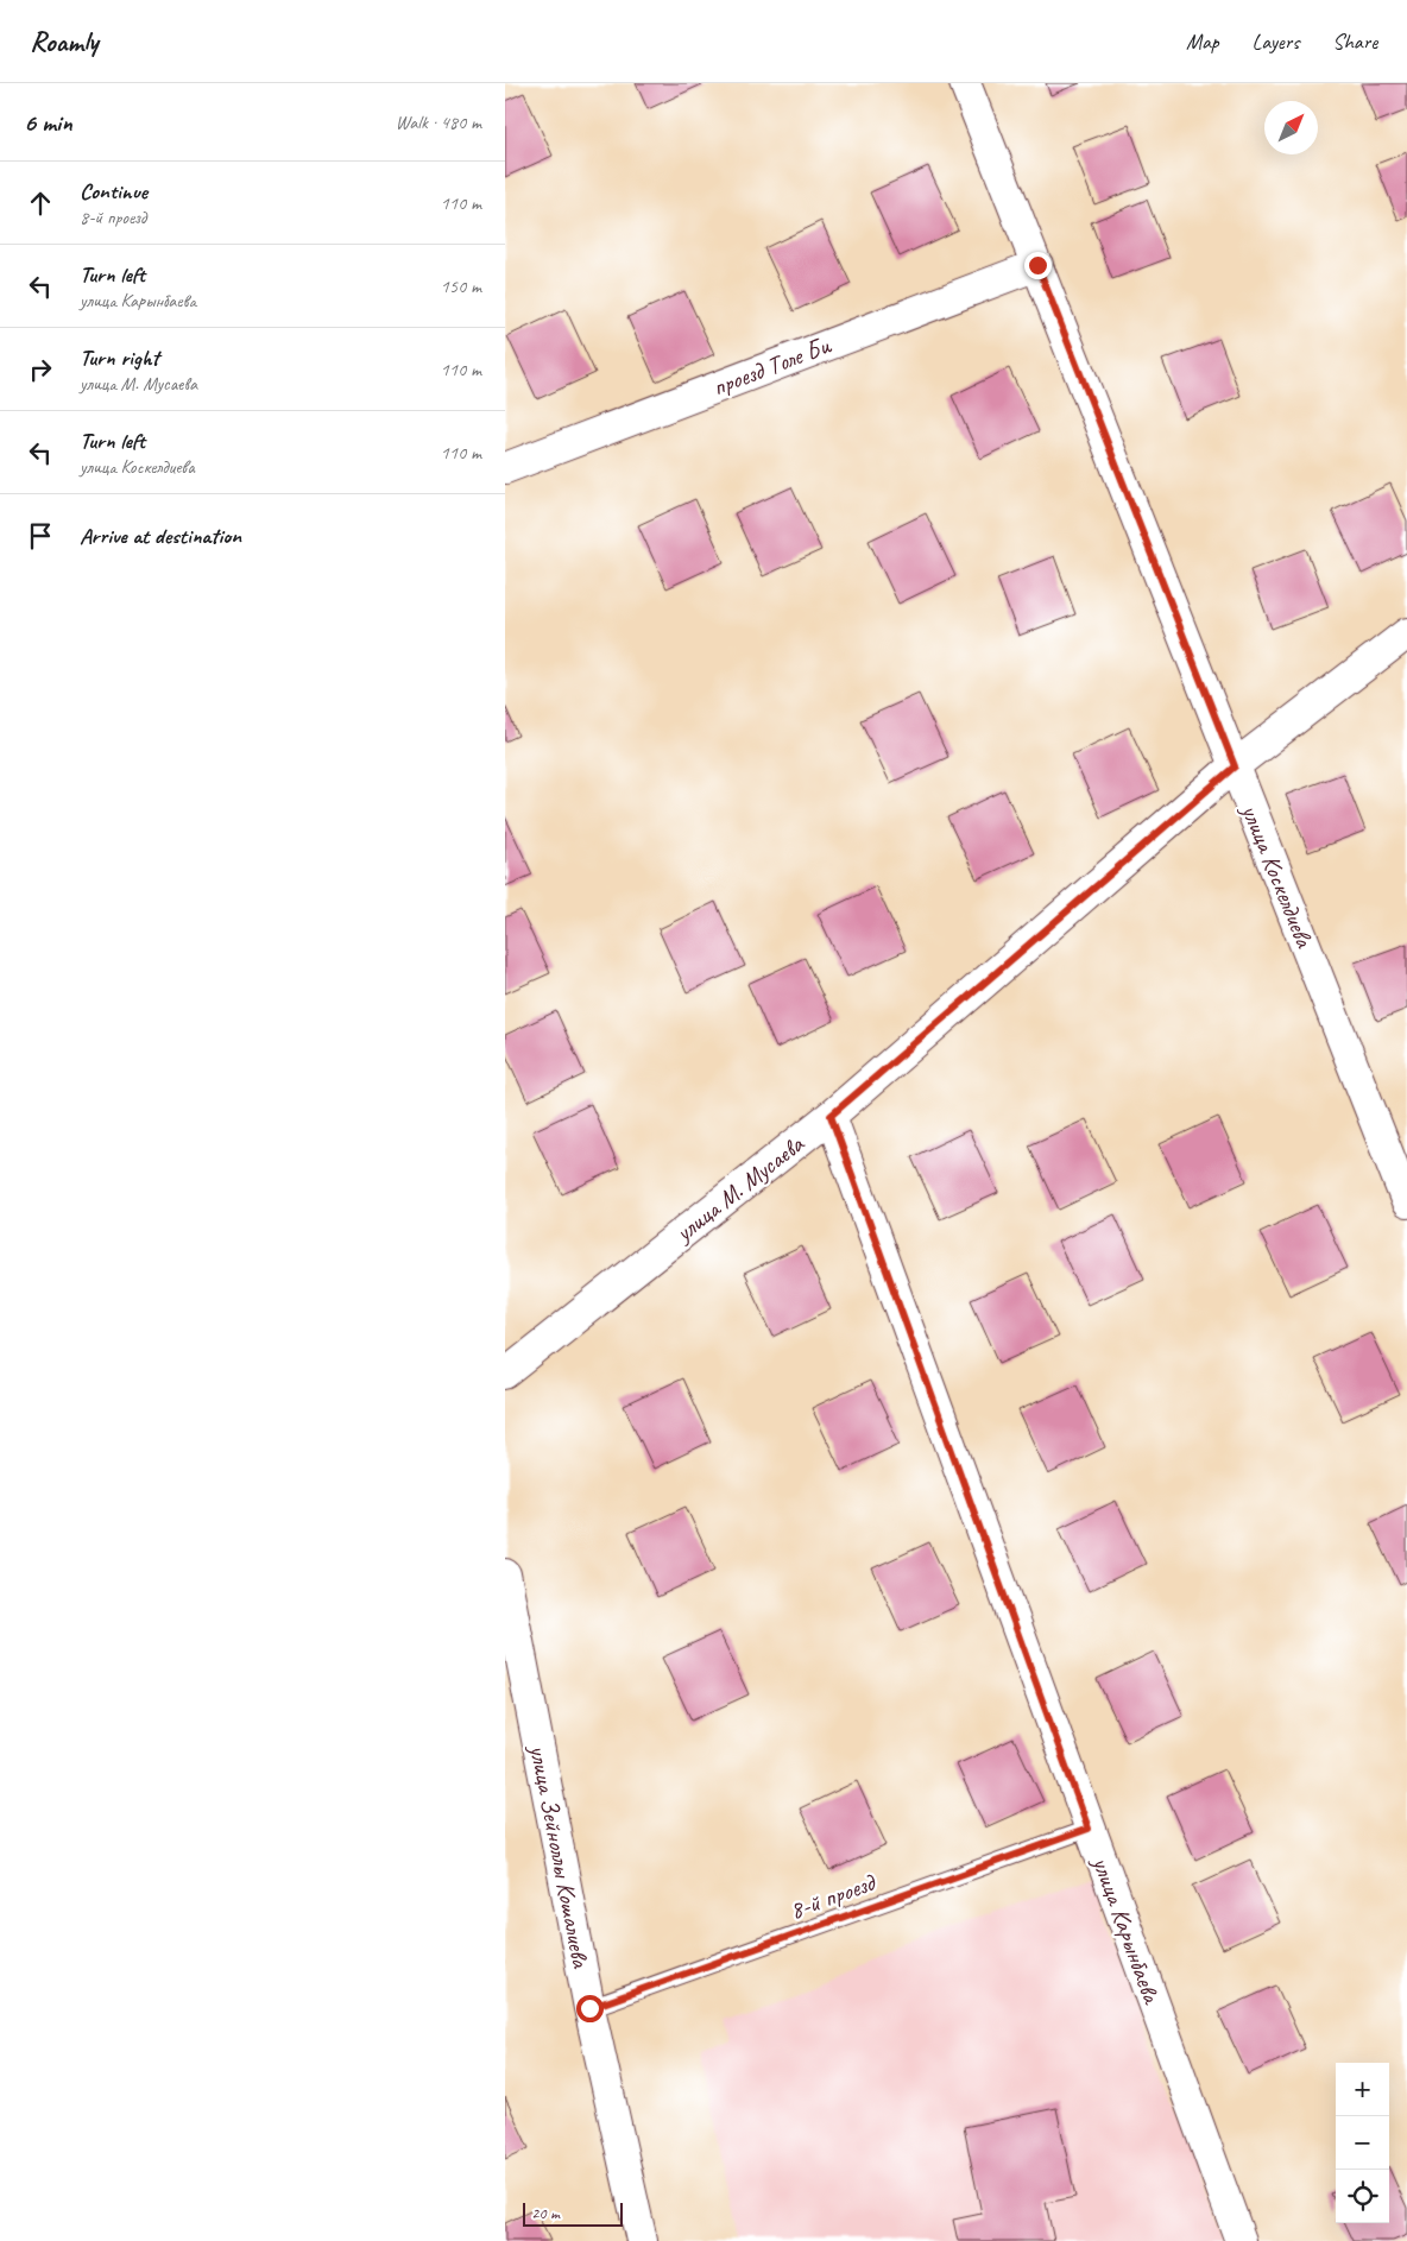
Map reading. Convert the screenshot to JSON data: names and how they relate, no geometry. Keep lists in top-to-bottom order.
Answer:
{
  "streets": {
    "street": [
      "проезд Толе Би",
      "улица Коскелдиева",
      "улица М. Мусаева",
      "улица Зейноллы Кошалиева",
      "улица Карынбаева"
    ],
    "lane": ["8-й проезд"]
  },
  "crossings": [
    ["проезд Толе Би", "улица Коскелдиева"],
    ["улица Коскелдиева", "улица М. Мусаева"],
    ["улица М. Мусаева", "улица Карынбаева"],
    ["улица Зейноллы Кошалиева", "8-й проезд"],
    ["8-й проезд", "улица Карынбаева"]
  ],
  "scale_bar": "20 m",
  "north": "top right",
  "page": {
    "header": "Roamly",
    "nav": ["Map", "Layers", "Share"],
    "heading": ["6 min", "Walk · 480 m"],
    "list": [
      ["Continue", "8-й проезд", "110 m"],
      ["Turn left", "улица Карынбаева", "150 m"],
      ["Turn right", "улица М. Мусаева", "110 m"],
      ["Turn left", "улица Коскелдиева", "110 m"],
      "Arrive at destination"
    ],
    "map_buttons": ["+", "−"],
    "scale": "20 m"
  }
}
